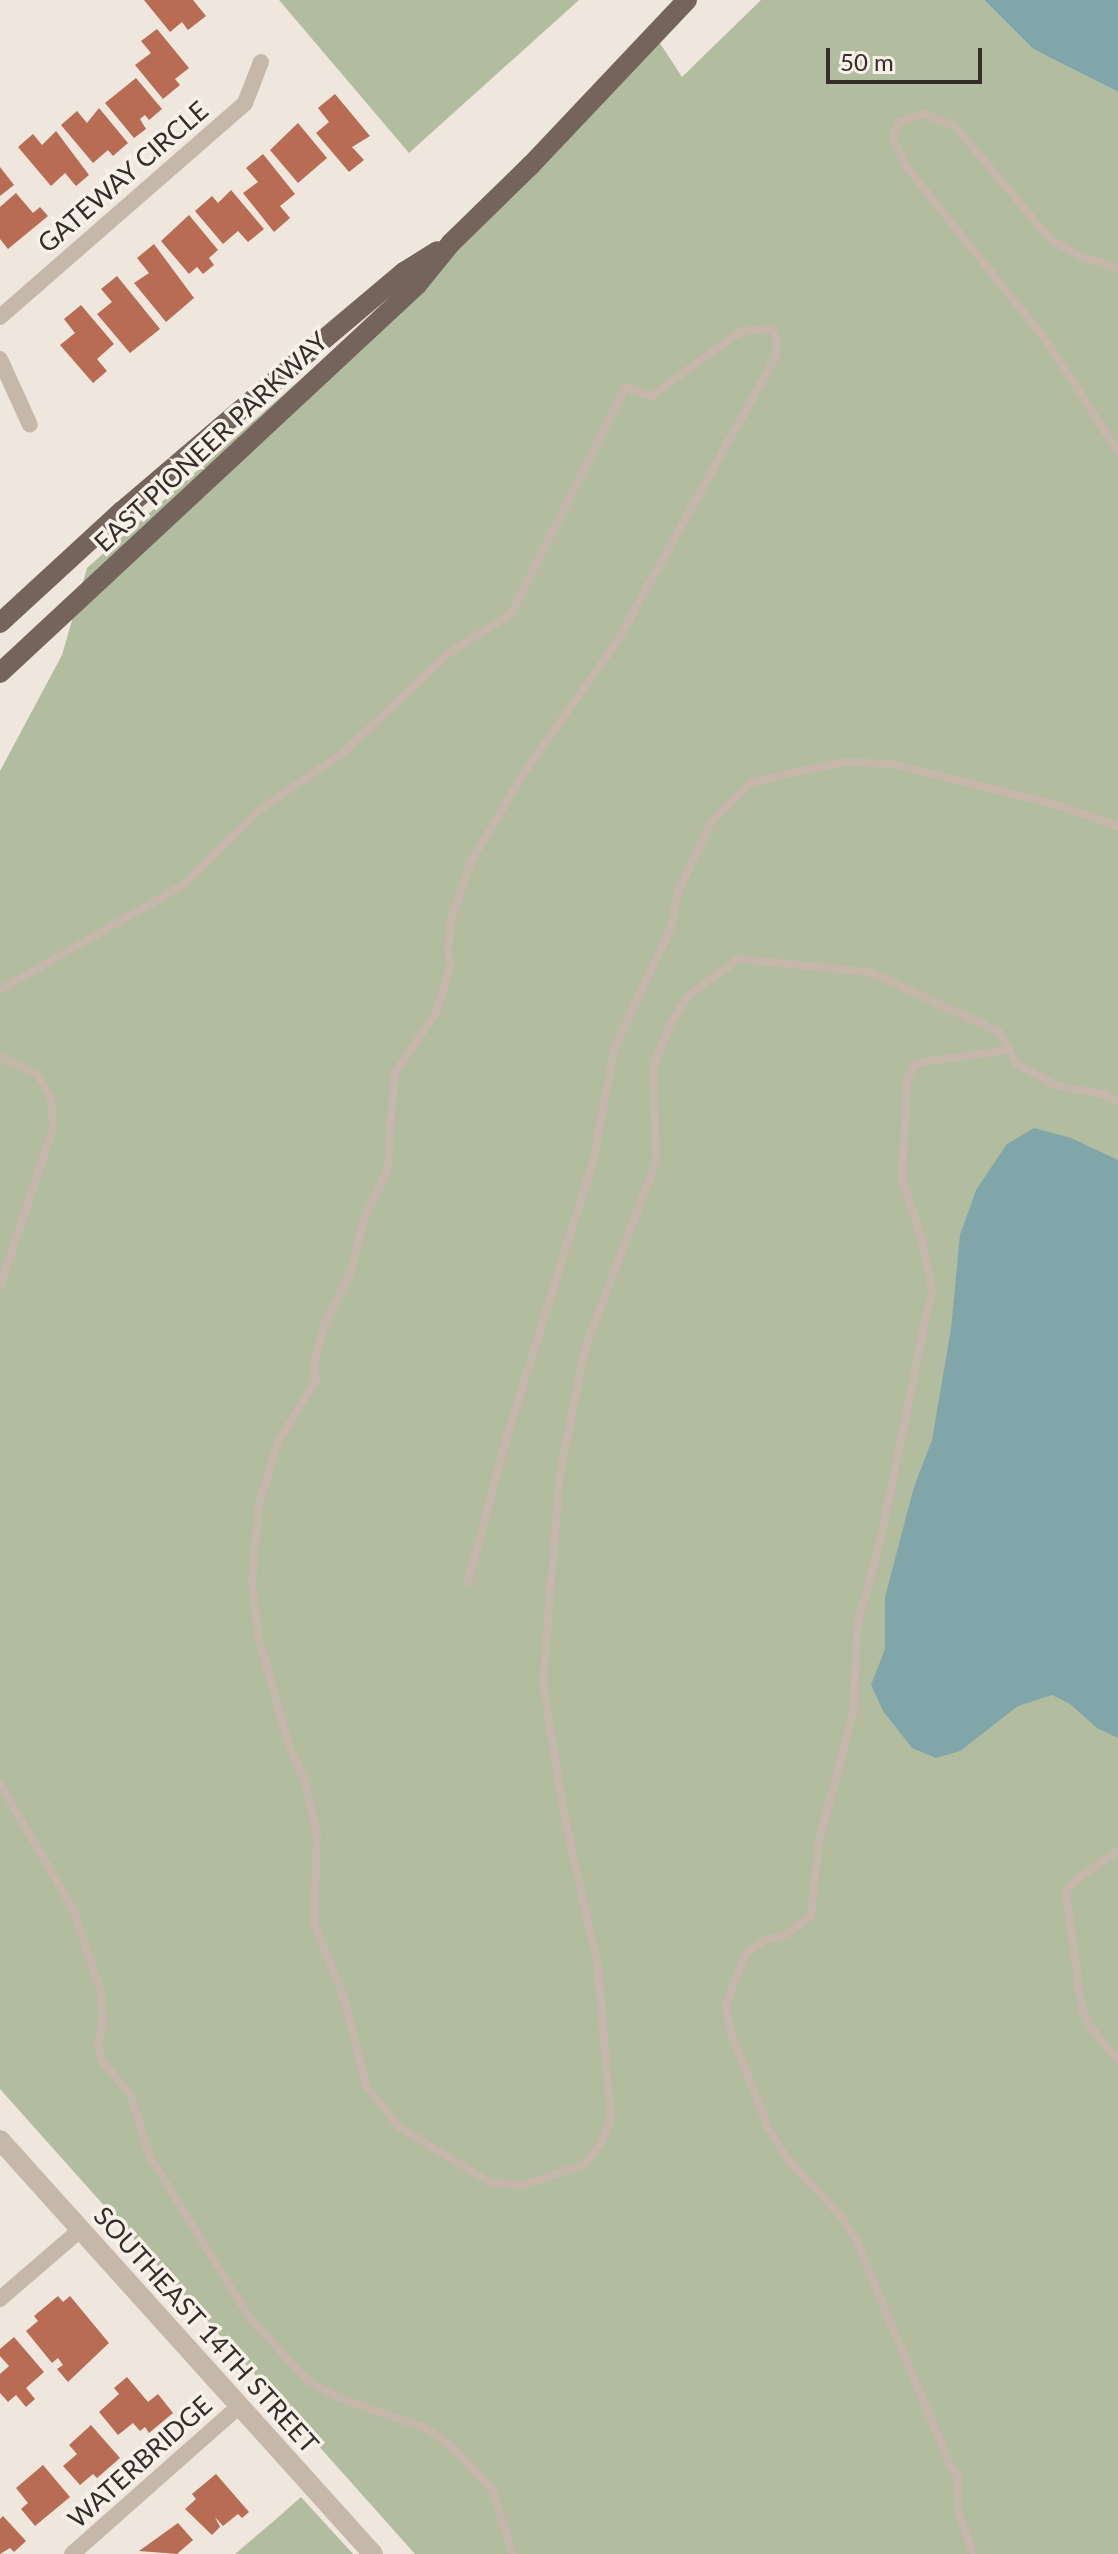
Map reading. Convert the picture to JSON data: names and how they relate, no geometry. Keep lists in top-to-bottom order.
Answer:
{
  "streets": {
    "main road": ["EAST PIONEER PARKWAY"],
    "street": ["GATEWAY CIRCLE", "SOUTHEAST 14TH STREET", "WATERBRIDGE"]
  },
  "crossings": [
    ["SOUTHEAST 14TH STREET", "WATERBRIDGE"]
  ],
  "scale_bar": "50 m"
}
